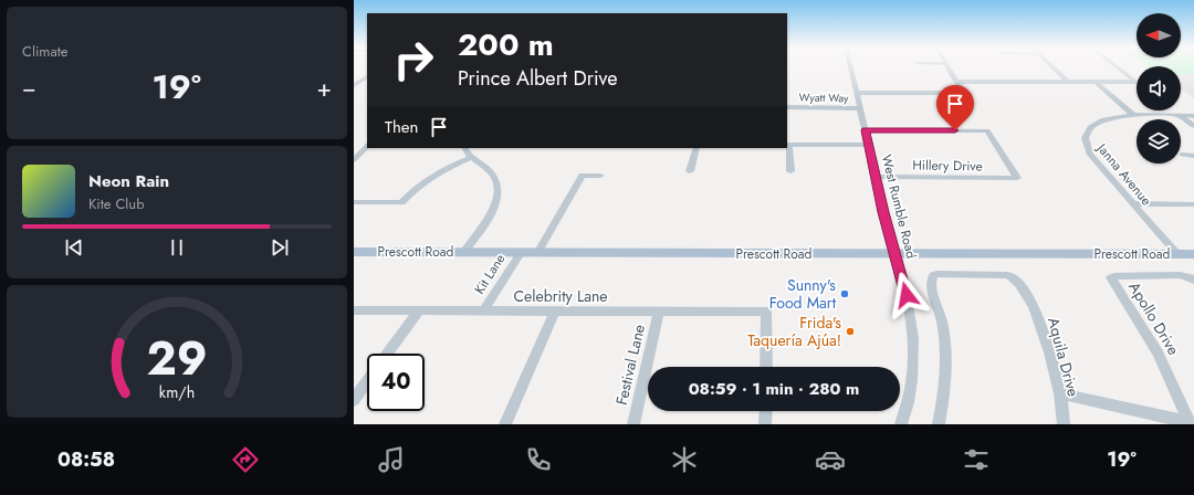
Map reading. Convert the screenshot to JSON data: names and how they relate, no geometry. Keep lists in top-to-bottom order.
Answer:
{
  "streets": {
    "main road": ["Prescott Road"],
    "street": [
      "Wyatt Way",
      "Hillery Drive",
      "Janna Avenue",
      "West Rumble Road",
      "Kit Lane",
      "Celebrity Lane",
      "Apollo Drive",
      "Aquila Drive",
      "Festival Lane"
    ]
  },
  "crossings": [
    ["Wyatt Way", "West Rumble Road"],
    ["Hillery Drive", "West Rumble Road"],
    ["Janna Avenue", "Prescott Road"],
    ["West Rumble Road", "Prescott Road"],
    ["Prescott Road", "Kit Lane"],
    ["Kit Lane", "Celebrity Lane"],
    ["Celebrity Lane", "Festival Lane"]
  ],
  "places": ["Sunny's Food Mart", "Frida's Taquería Ajúa!"],
  "north": "left",
  "page": {
    "tile": "Climate",
    "turn": ["200 m", "Prince Albert Drive"],
    "heat": ["−", "19°", "+"],
    "then": "Then",
    "song": ["Neon Rain", "Kite Club"],
    "limit": "40",
    "trip": "08:59 · 1 min · 280 m",
    "tabs": ["08:58", "19°"],
    "gauge": ["29", "km/h"]
  }
}
